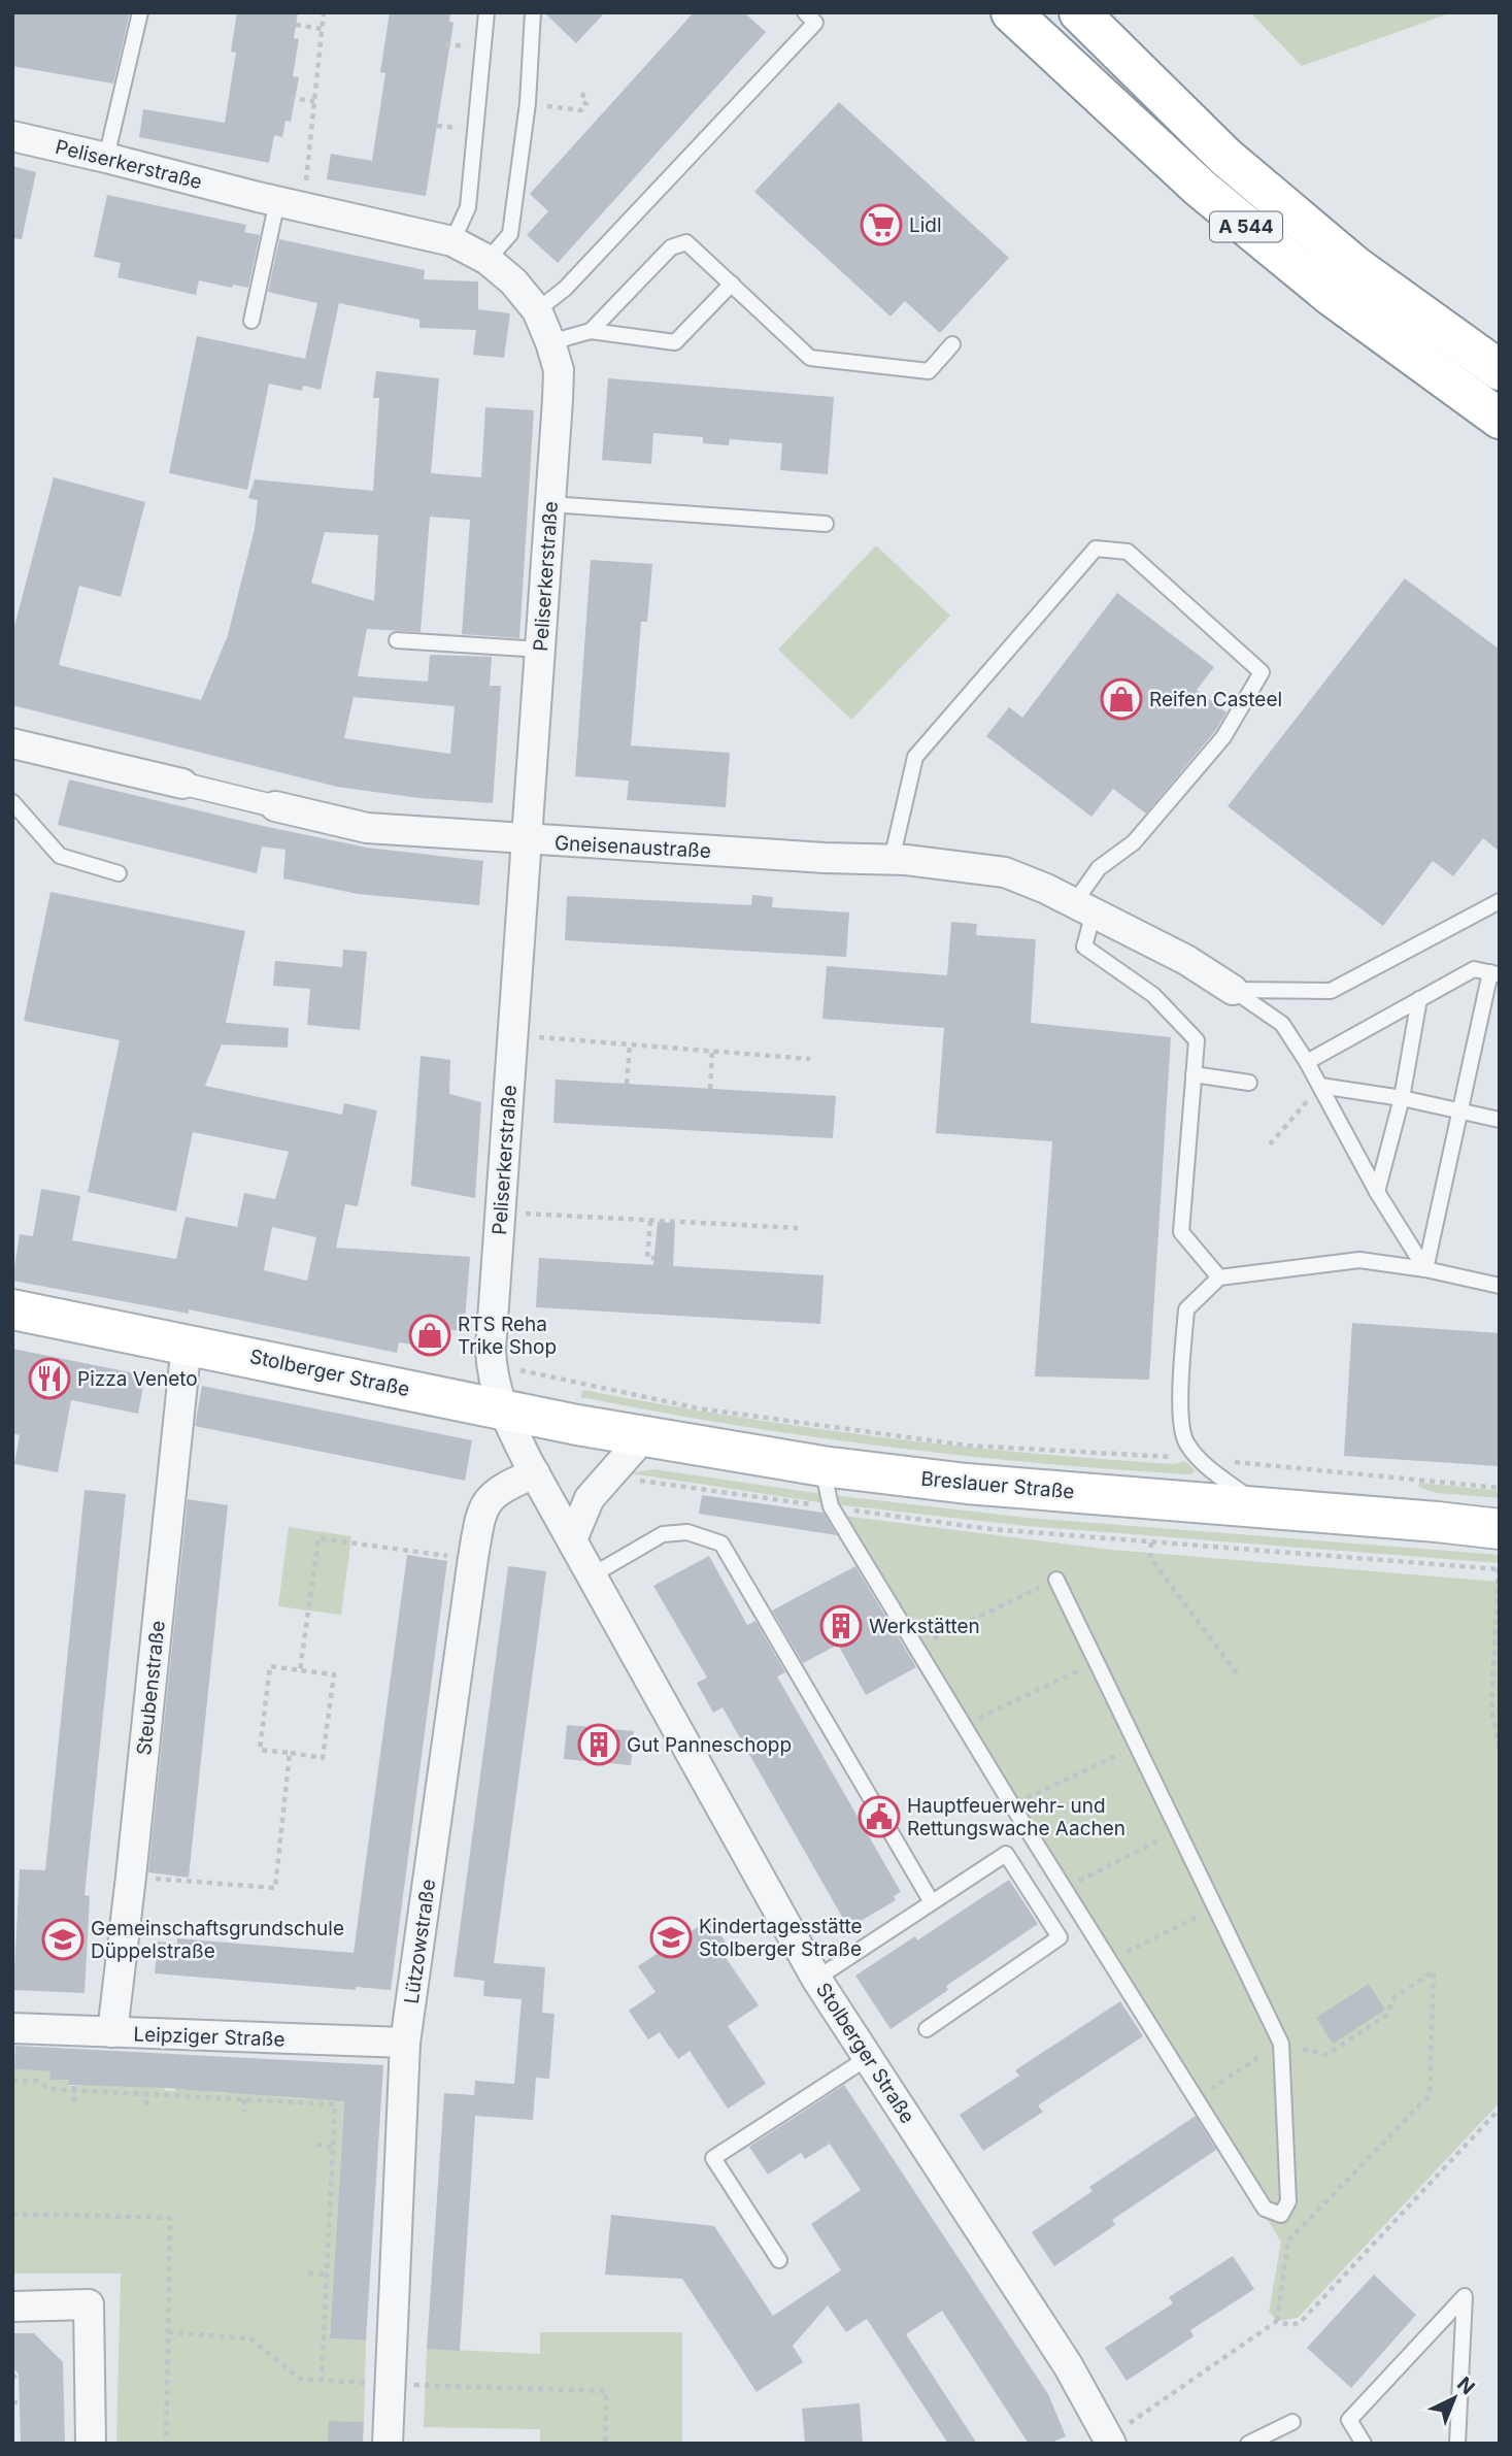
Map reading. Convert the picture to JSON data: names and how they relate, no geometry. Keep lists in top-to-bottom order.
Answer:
{
  "streets": {
    "main road": ["A 544", "Stolberger Straße", "Breslauer Straße"],
    "street": [
      "Peliserkerstraße",
      "Gneisenaustraße",
      "Steubenstraße",
      "Lützowstraße",
      "Leipziger Straße"
    ]
  },
  "crossings": [
    ["Peliserkerstraße", "Gneisenaustraße"],
    ["Peliserkerstraße", "Stolberger Straße"],
    ["Peliserkerstraße", "Breslauer Straße"],
    ["Stolberger Straße", "Breslauer Straße"],
    ["Stolberger Straße", "Steubenstraße"],
    ["Stolberger Straße", "Lützowstraße"],
    ["Steubenstraße", "Leipziger Straße"],
    ["Lützowstraße", "Leipziger Straße"]
  ],
  "places": {
    "supermarket": ["Lidl"],
    "shop": ["Reifen Casteel", "RTS Reha Trike Shop"],
    "restaurant": ["Pizza Veneto"],
    "building": ["Werkstätten", "Gut Panneschopp"],
    "public building": ["Hauptfeuerwehr- und Rettungswache Aachen"],
    "school or university": ["Kindertagesstätte Stolberger Straße", "Gemeinschaftsgrundschule Düppelstraße"]
  },
  "north": "top right"
}
